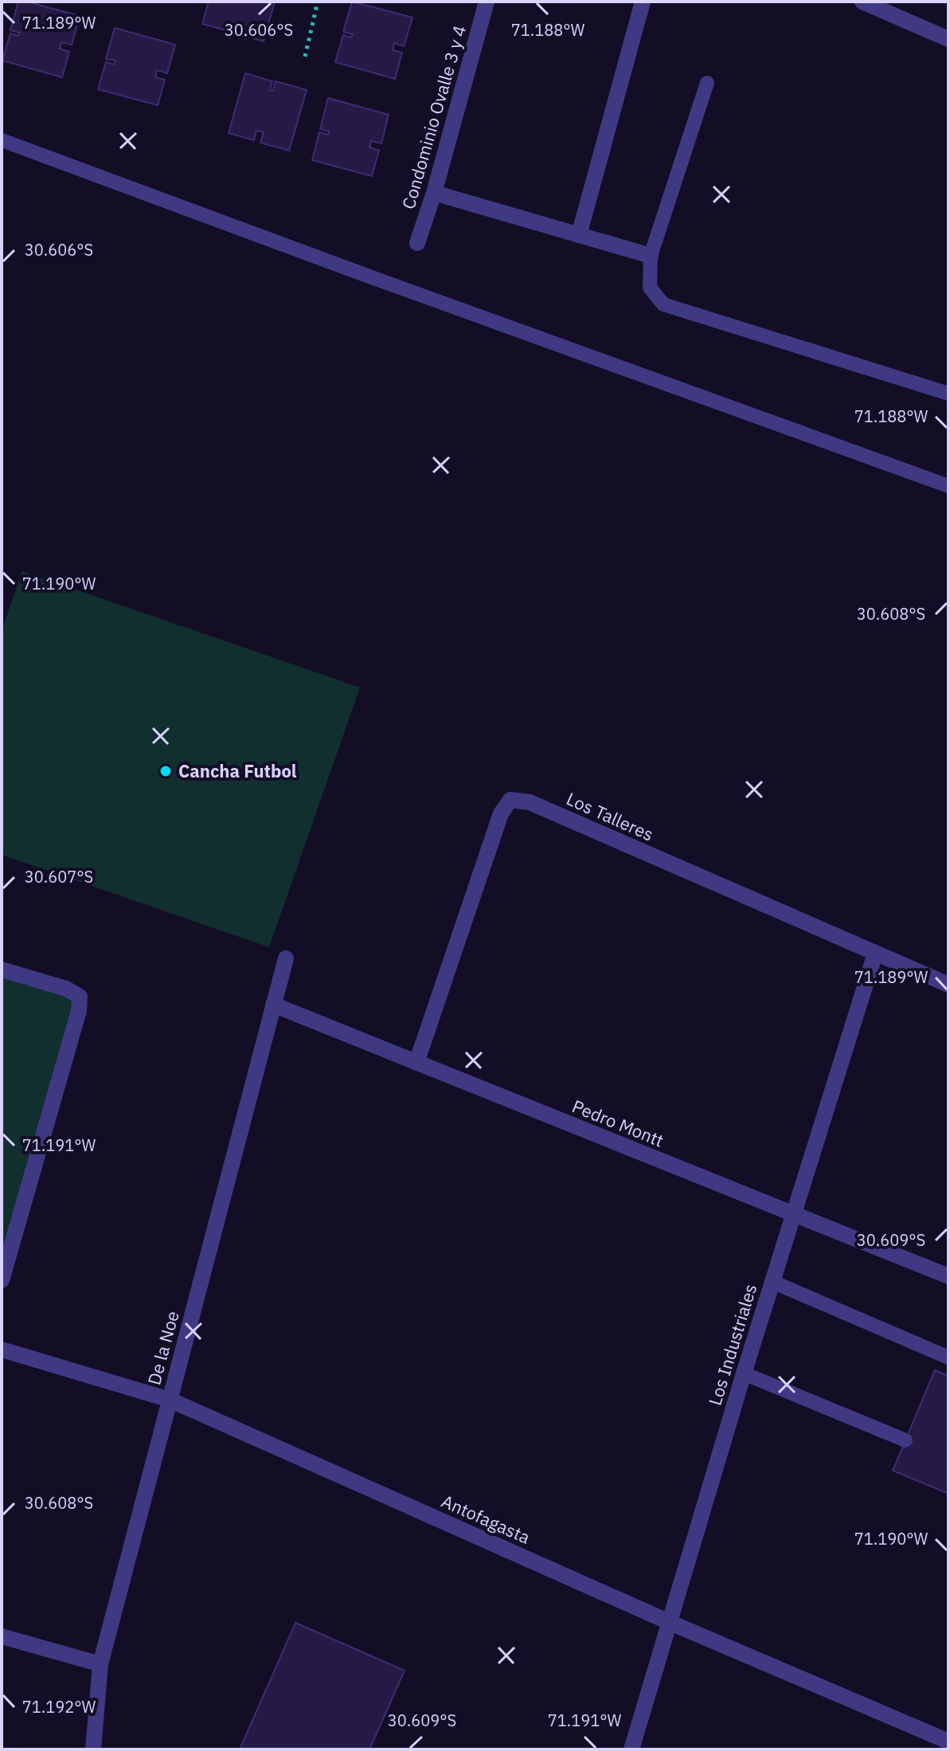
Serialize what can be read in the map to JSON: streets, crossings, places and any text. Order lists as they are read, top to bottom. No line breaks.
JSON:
{"streets":{"street":["Condominio Ovalle 3 y 4","Los Talleres","Pedro Montt","Los Industriales","De la Noe","Antofagasta"]},"crossings":[["Los Talleres","Pedro Montt"],["Los Talleres","Los Industriales"],["Pedro Montt","Los Industriales"],["Pedro Montt","De la Noe"],["Los Industriales","Antofagasta"],["De la Noe","Antofagasta"]],"places":["Cancha Futbol"],"coordinates":["71.189°W","30.606°S","71.188°W","71.190°W","30.608°S","30.607°S","71.191°W","30.609°S","71.192°W"]}
